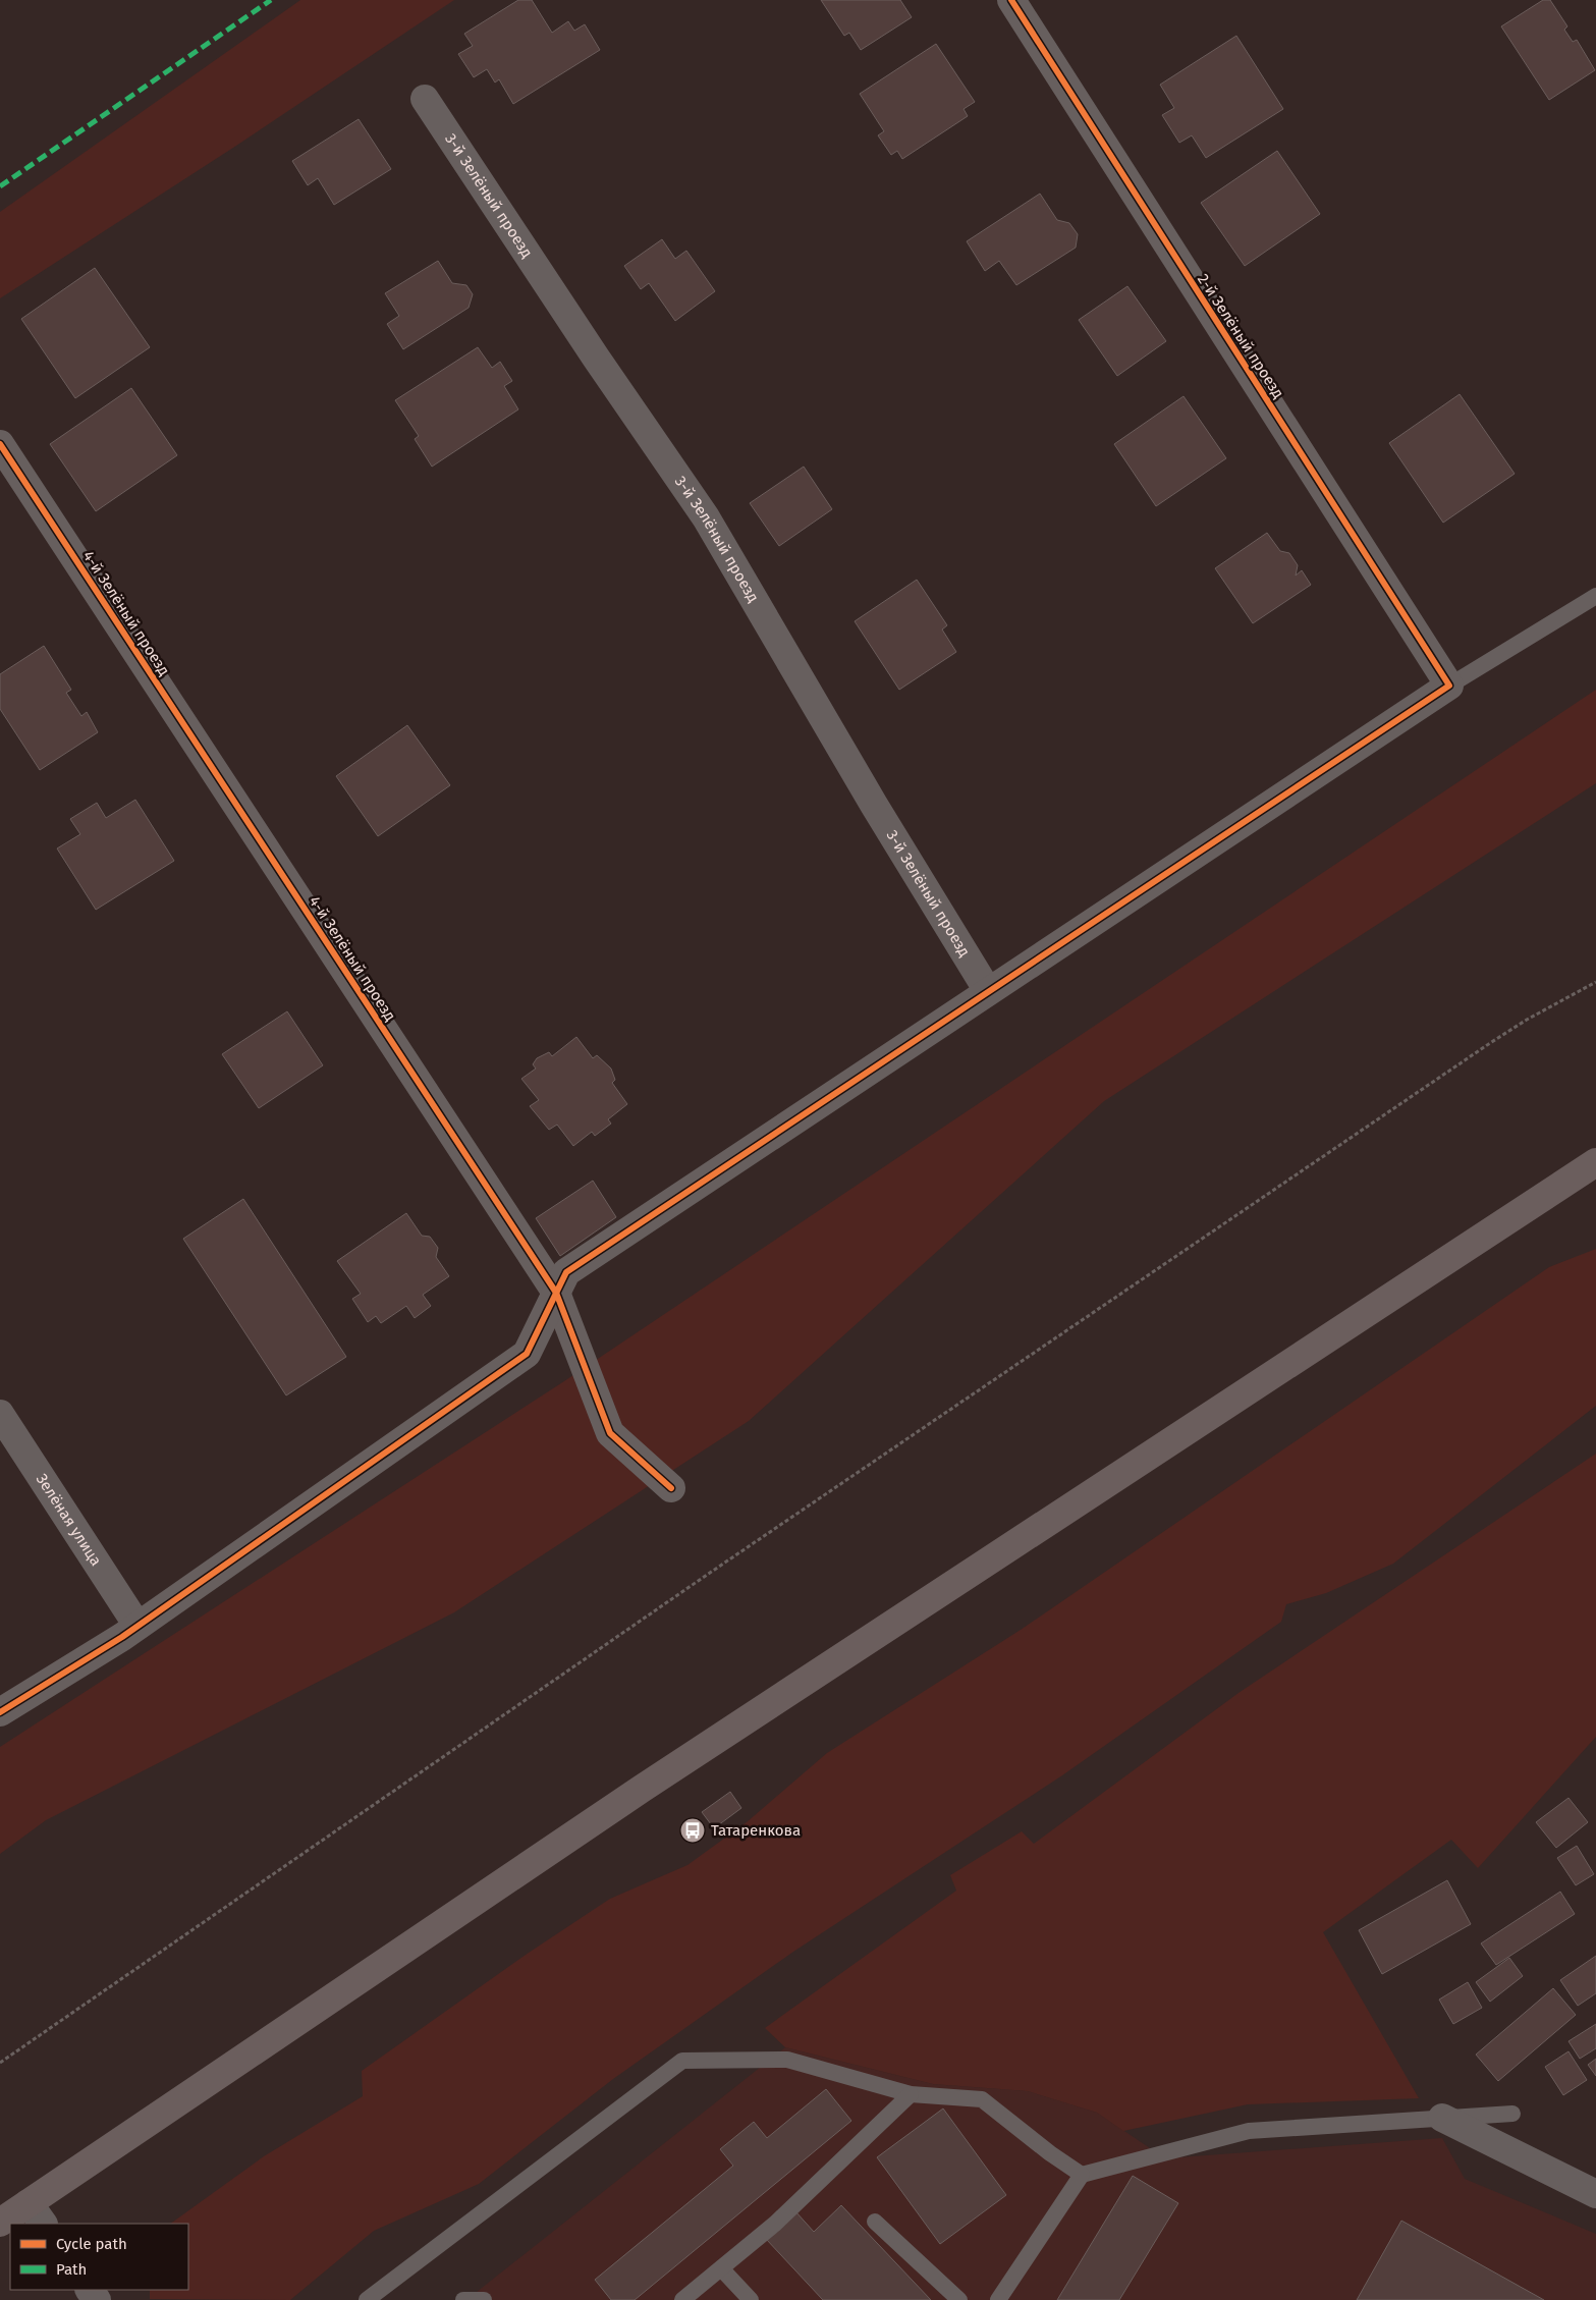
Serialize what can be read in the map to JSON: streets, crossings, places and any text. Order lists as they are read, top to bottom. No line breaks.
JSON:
{"streets":{"street":["3-й Зелёный проезд","2-й Зелёный проезд","4-й Зелёный проезд","Зелёная улица"]},"places":{"bus stop":["Татаренкова"]},"legend":["Cycle path","Path"]}
